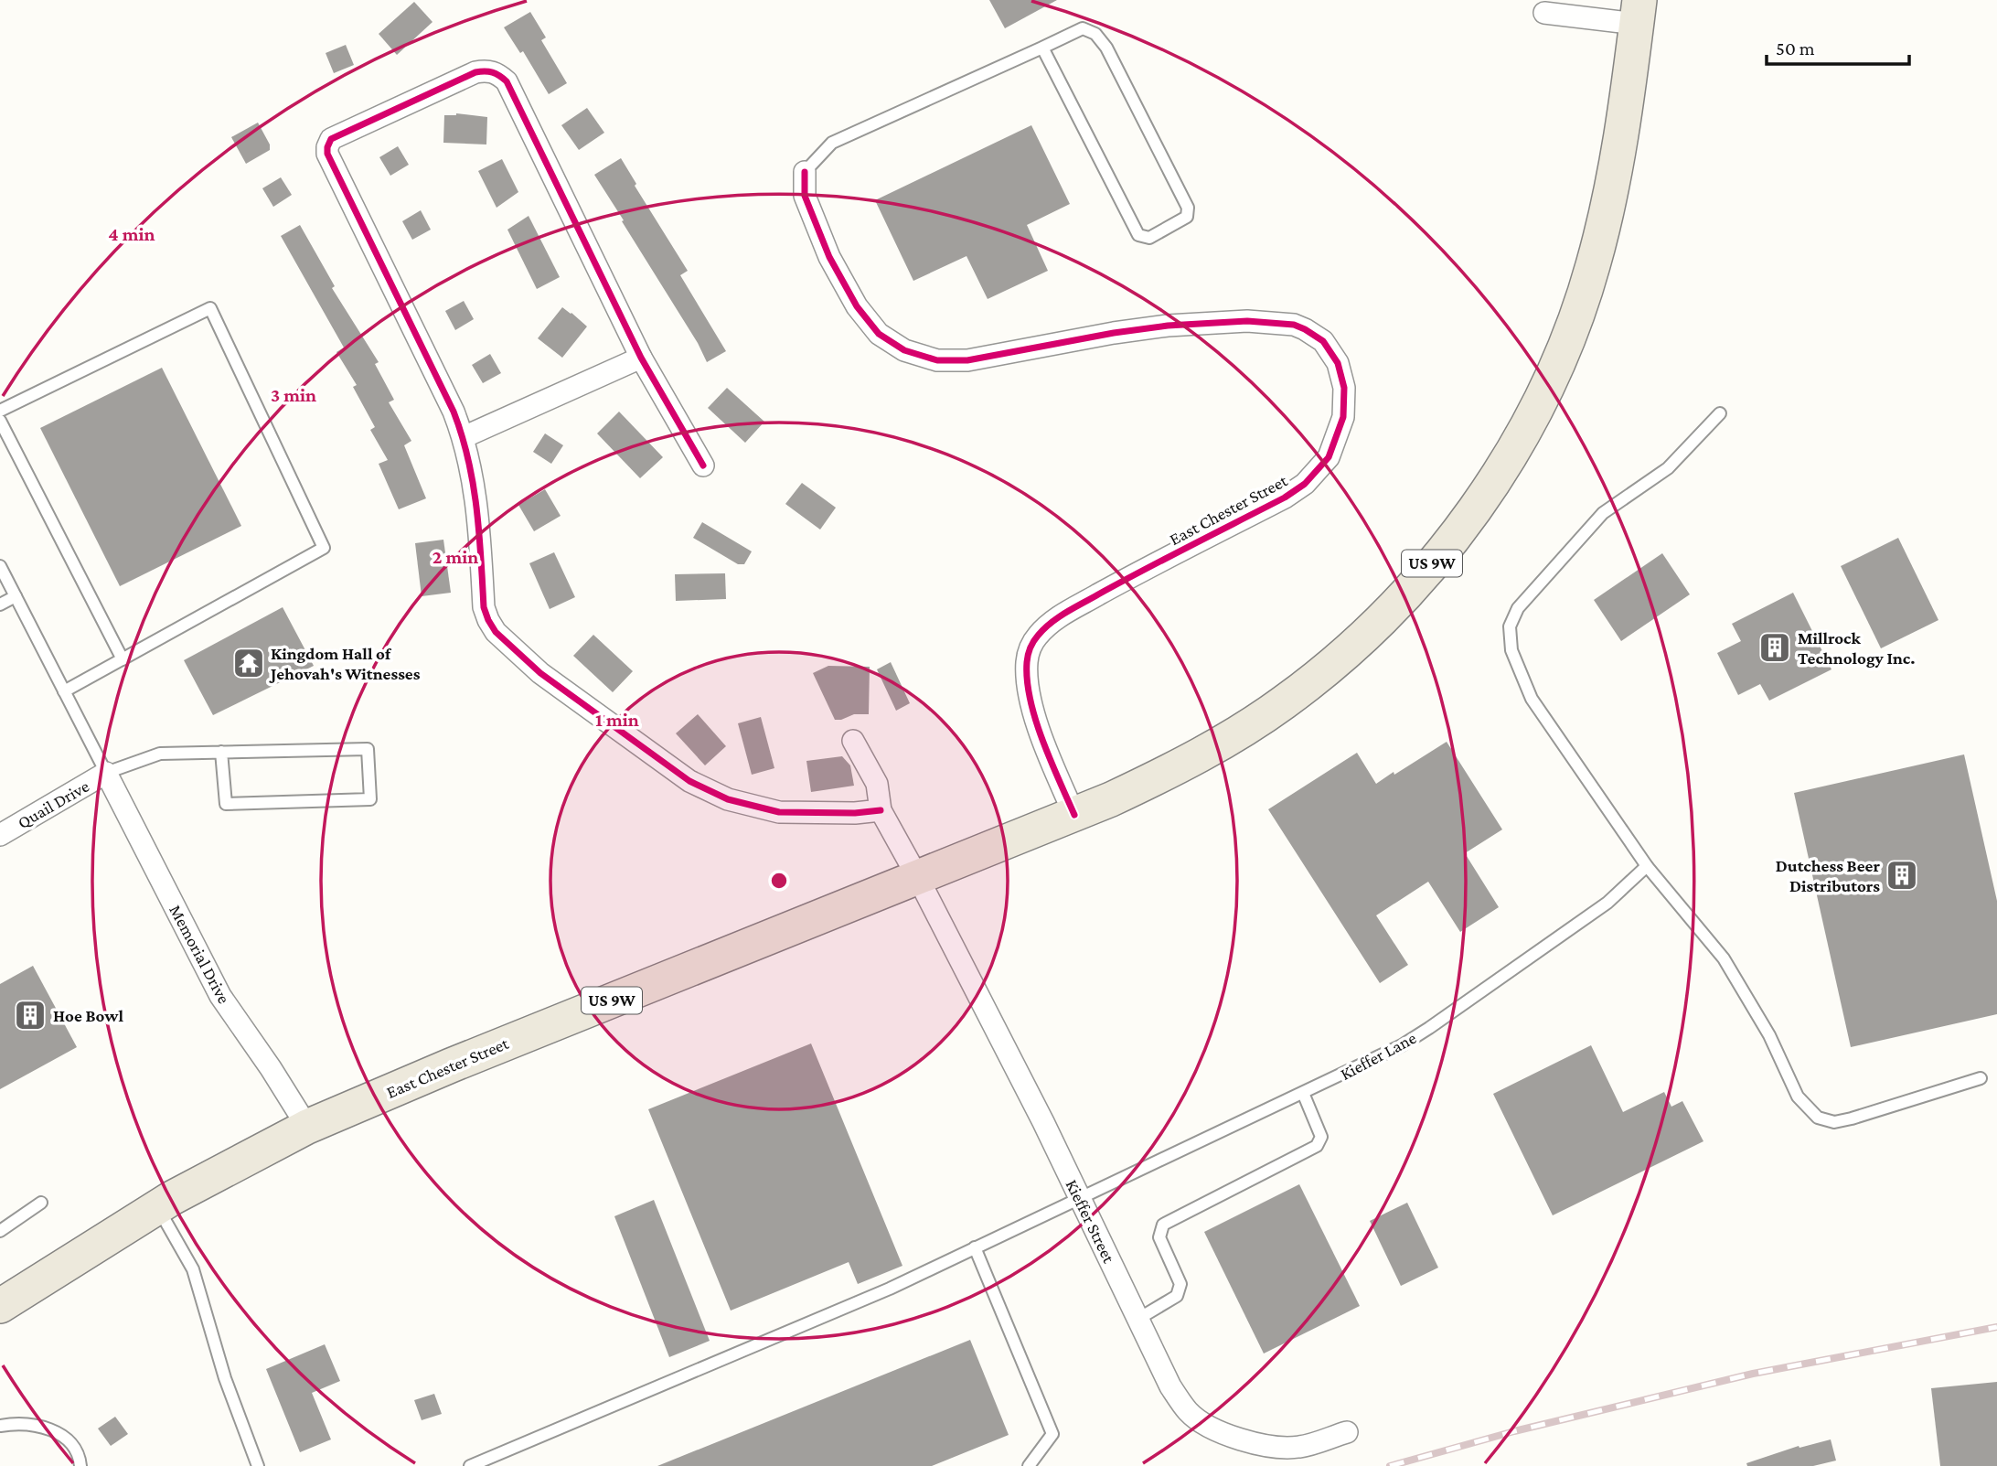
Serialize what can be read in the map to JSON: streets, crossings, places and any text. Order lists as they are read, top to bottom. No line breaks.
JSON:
{"streets":{"main road":["East Chester Street","US 9W"],"street":["Quail Drive","Memorial Drive","Kieffer Street"],"lane":["Kieffer Lane"]},"crossings":[["East Chester Street","US 9W"],["East Chester Street","Memorial Drive"],["East Chester Street","Kieffer Street"],["US 9W","Kieffer Street"],["Quail Drive","Memorial Drive"],["Kieffer Lane","Kieffer Street"]],"places":{"building":["Millrock Technology Inc.","Dutchess Beer Distributors","Hoe Bowl"],"temple":["Kingdom Hall of Jehovah's Witnesses"]},"scale_bar":"50 m","rings":["4 min","3 min","2 min","1 min"]}
